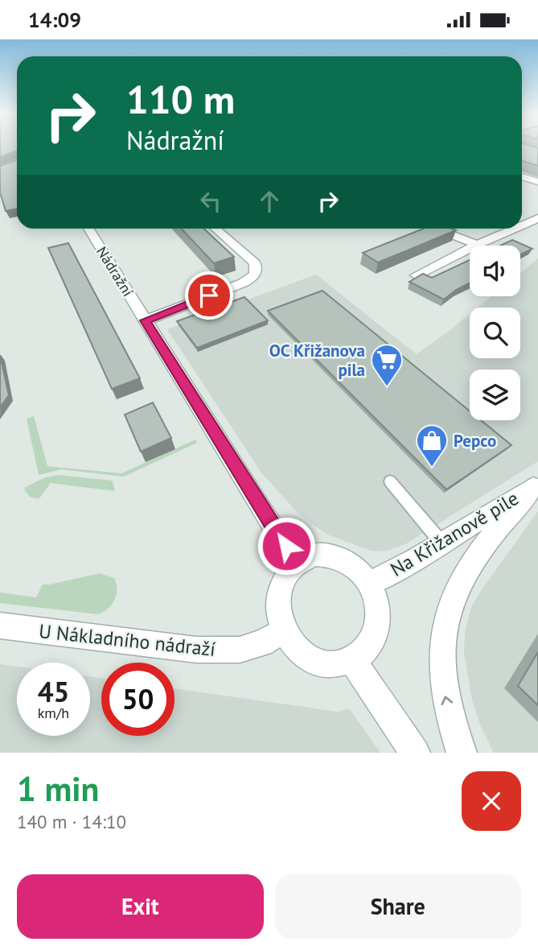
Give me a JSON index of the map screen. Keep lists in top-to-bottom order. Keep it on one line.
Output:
{"streets":{"street":["Nádražní","Na Křižanově pile","U Nákladního nádraží"]},"crossings":[["Nádražní","Na Křižanově pile"],["Nádražní","U Nákladního nádraží"],["Na Křižanově pile","U Nákladního nádraží"]],"places":{"supermarket":["OC Křižanova pila"],"shop":["Pepco"]},"page":{"status":"14:09","turn":["110 m","Nádražní"],"speed":"45 km/h","limit":"50","heading":["1 min","140 m · 14:10"],"buttons":["Exit","Share"]}}
